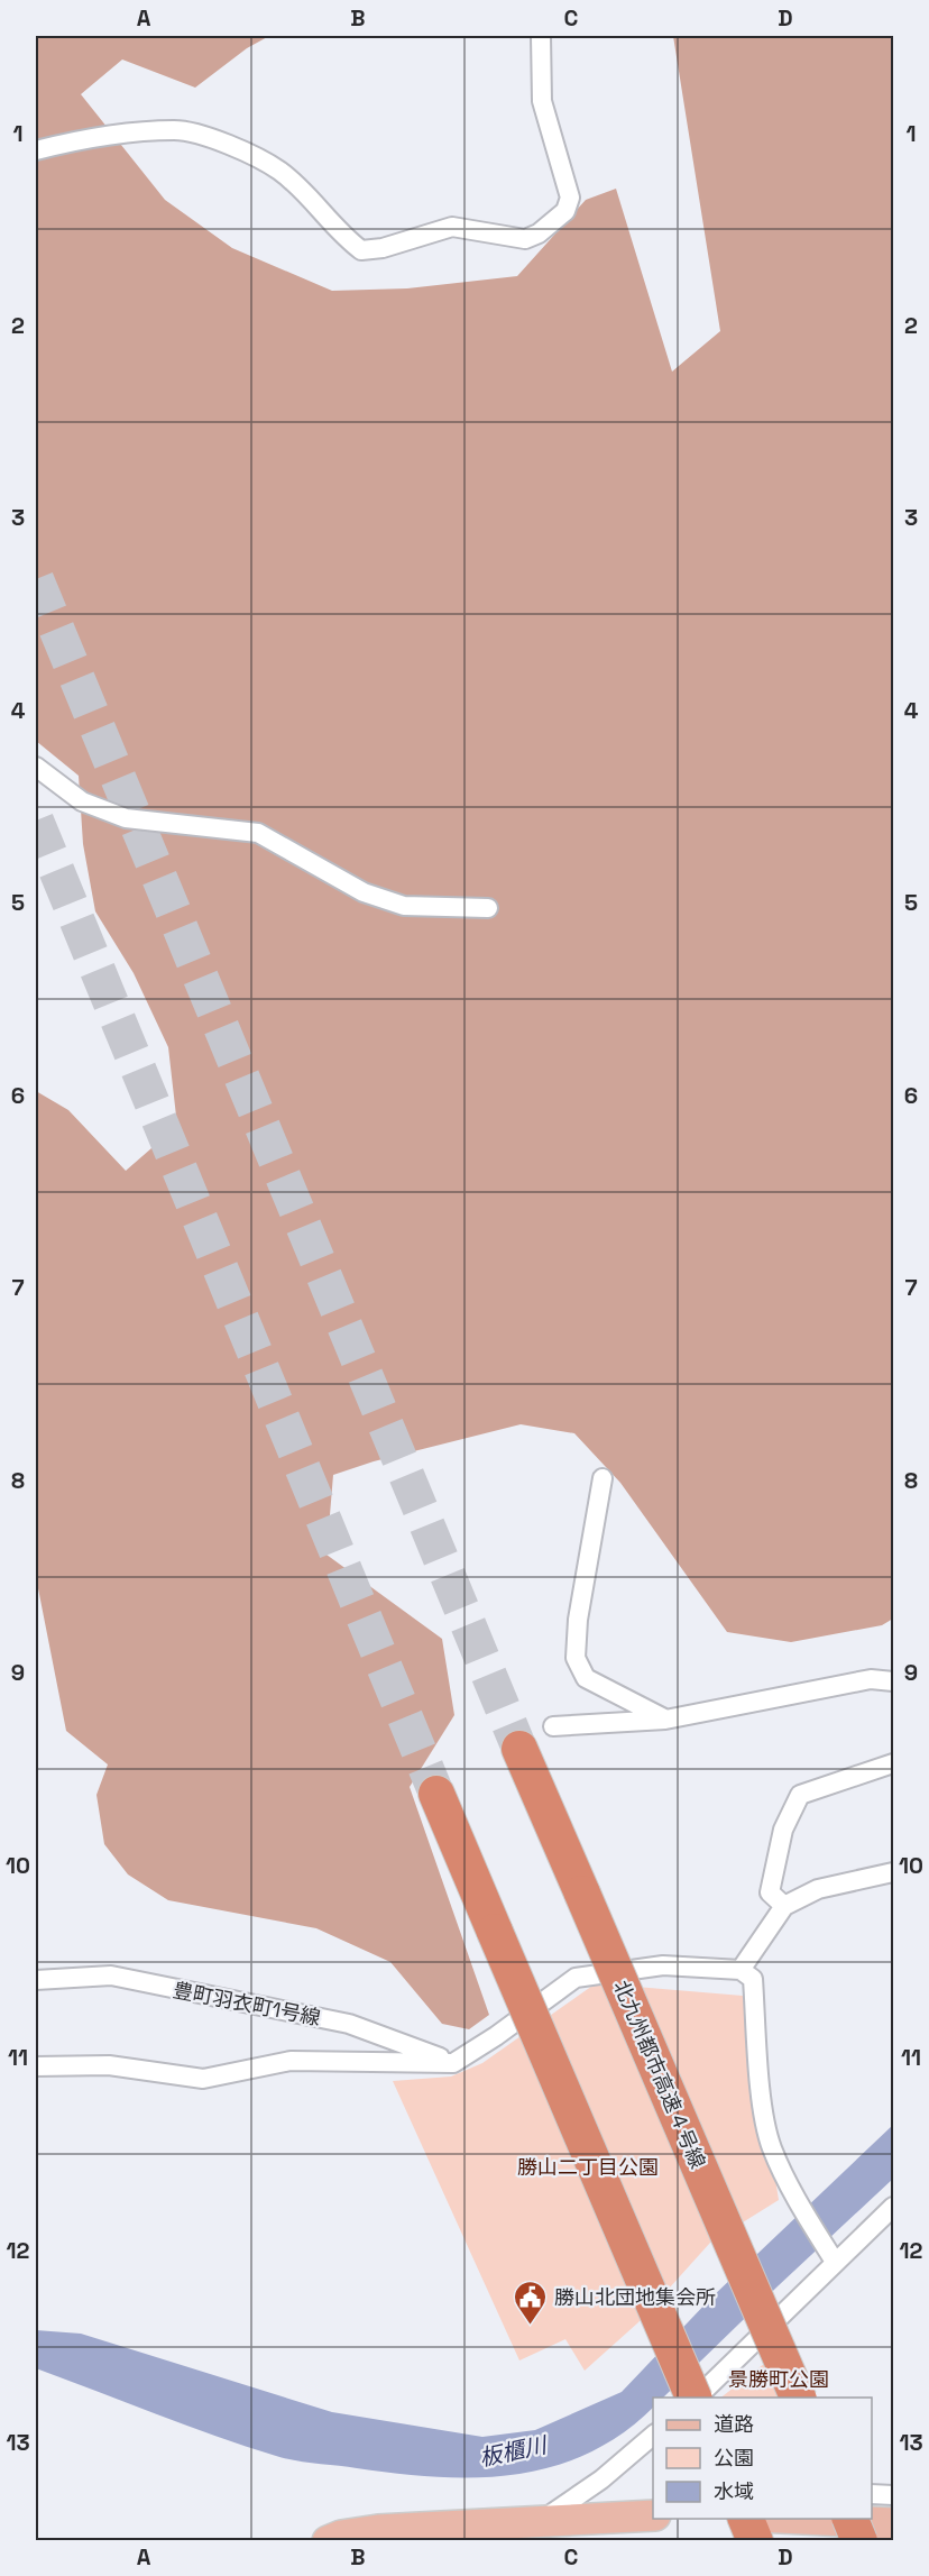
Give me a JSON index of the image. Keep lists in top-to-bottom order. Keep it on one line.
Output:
{"streets":{"highway":["北九州都市高速４号線"],"street":["豊町羽衣町1号線"]},"water":["板櫃川"],"parks":["勝山二丁目公園","景勝町公園"],"places":{"public building":["勝山北団地集会所"]},"legend":["道路","公園","水域"],"grid":{"columns":["A","B","C","D"],"rows":["1","2","3","4","5","6","7","8","9","10","11","12","13"]}}
